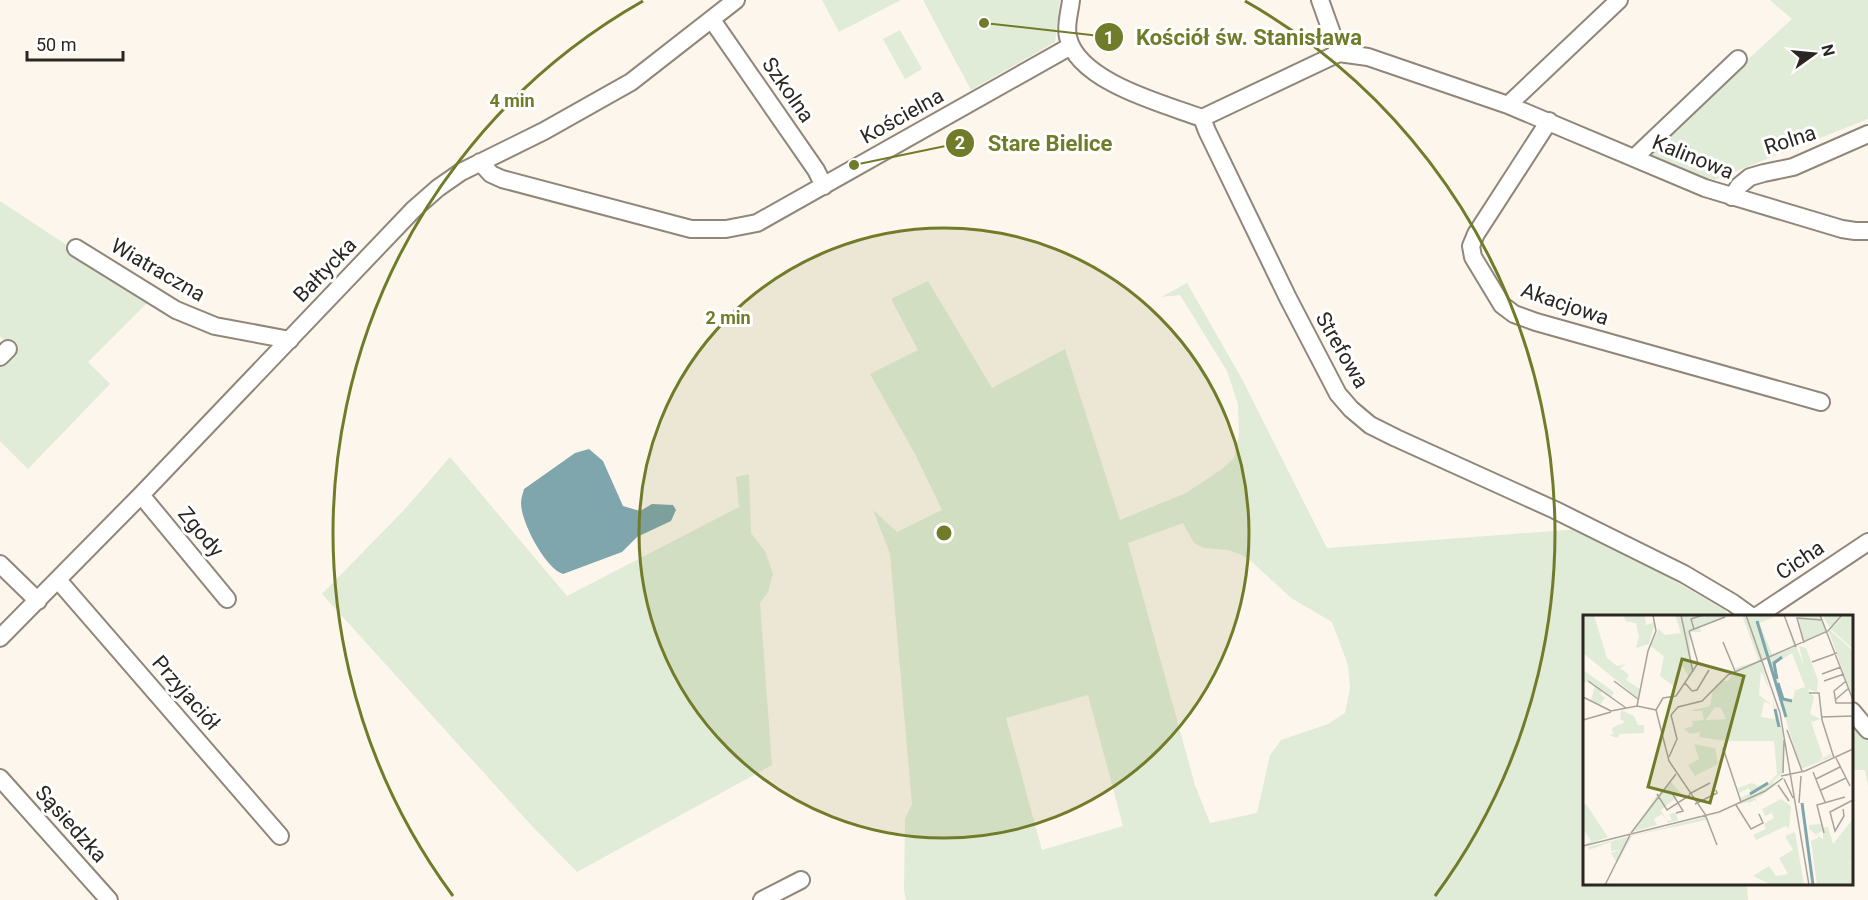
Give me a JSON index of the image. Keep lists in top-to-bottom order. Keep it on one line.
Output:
{"streets":{"street":["Szkolna","Kościelna","Rolna","Kalinowa","Wiatraczna","Bałtycka","Akacjowa","Strefowa","Zgody","Cicha","Przyjaciół","Sąsiedzka"]},"crossings":[["Szkolna","Kościelna"],["Szkolna","Bałtycka"],["Kościelna","Bałtycka"],["Rolna","Kalinowa"],["Kalinowa","Akacjowa"],["Wiatraczna","Bałtycka"],["Bałtycka","Zgody"],["Bałtycka","Przyjaciół"]],"places":["Kościół św. Stanisława","Stare Bielice"],"scale_bar":"50 m","north":"right","rings":["4 min","2 min"]}
